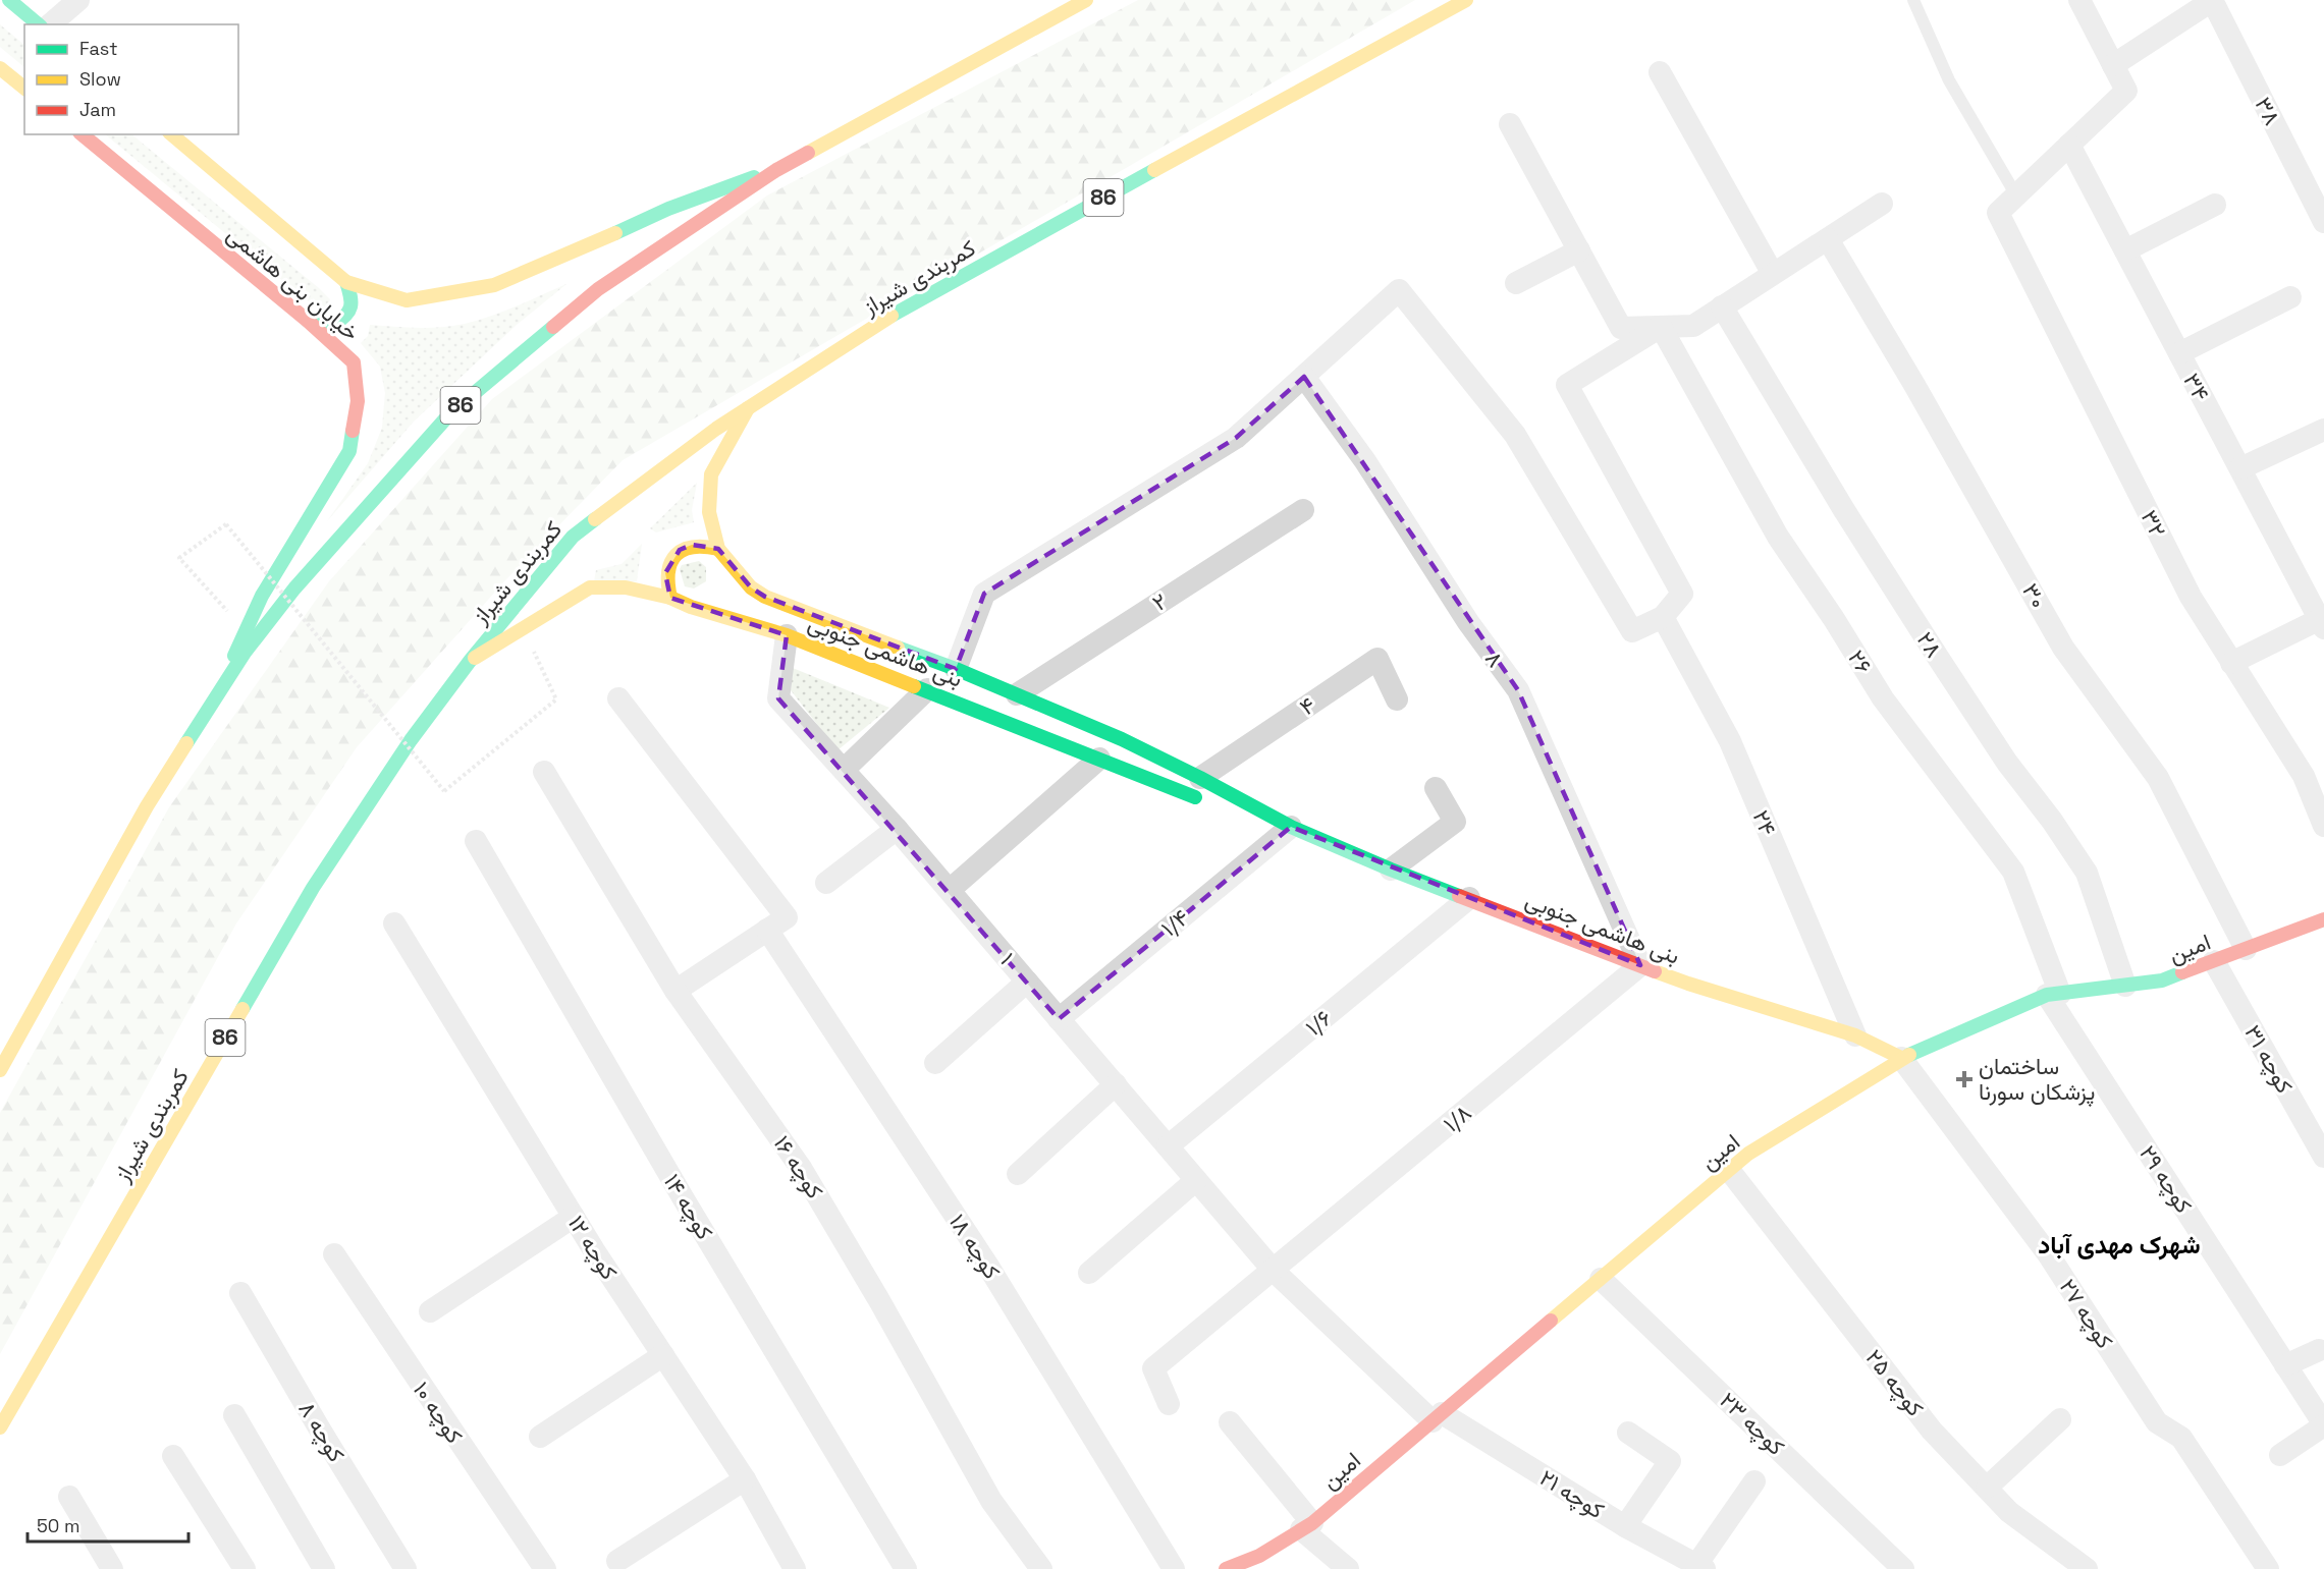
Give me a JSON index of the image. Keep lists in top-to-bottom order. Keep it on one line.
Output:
{"streets":{"main road":["86","کمربندی شیراز","خیابان بنی هاشمی","بنی هاشمی جنوبی","امین"],"street":["۳۸","۳۴","۳۲","۳۰","۲","۲۸","۸","۲۶","۴","۲۴","۱/۴","۱","۱/۶","کوچه ۳۱","۱/۸","کوچه ۱۶","کوچه ۲۹","کوچه ۱۴","کوچه ۱۸","کوچه ۱۲","کوچه ۲۷","کوچه ۲۵","کوچه ۱۰","کوچه ۲۳","کوچه ۸","کوچه ۲۱"]},"crossings":[["86","خیابان بنی هاشمی"],["کمربندی شیراز","بنی هاشمی جنوبی"],["۳۰","امین"],["۲","بنی هاشمی جنوبی"],["۲۸","امین"],["بنی هاشمی جنوبی","۸"],["بنی هاشمی جنوبی","۴"],["بنی هاشمی جنوبی","۲۴"],["بنی هاشمی جنوبی","۱/۴"],["بنی هاشمی جنوبی","امین"],["بنی هاشمی جنوبی","۱"],["بنی هاشمی جنوبی","۱/۶"],["بنی هاشمی جنوبی","۱/۸"],["بنی هاشمی جنوبی","کوچه ۲۷"],["۸","۱/۸"],["۲۶","امین"],["۲۶","کوچه ۲۹"],["۱/۴","۱"],["امین","کوچه ۳۱"],["امین","کوچه ۲۹"],["امین","کوچه ۲۷"],["امین","کوچه ۲۵"],["امین","کوچه ۲۳"],["امین","کوچه ۲۱"],["۱","۱/۶"],["۱","۱/۸"],["۱","کوچه ۲۱"],["۱/۸","کوچه ۲۱"]],"districts":["شهرک مهدی آباد"],"places":{"health":["ساختمان پزشکان سورنا"]},"legend":["Fast","Slow","Jam"],"scale_bar":"50 m"}
